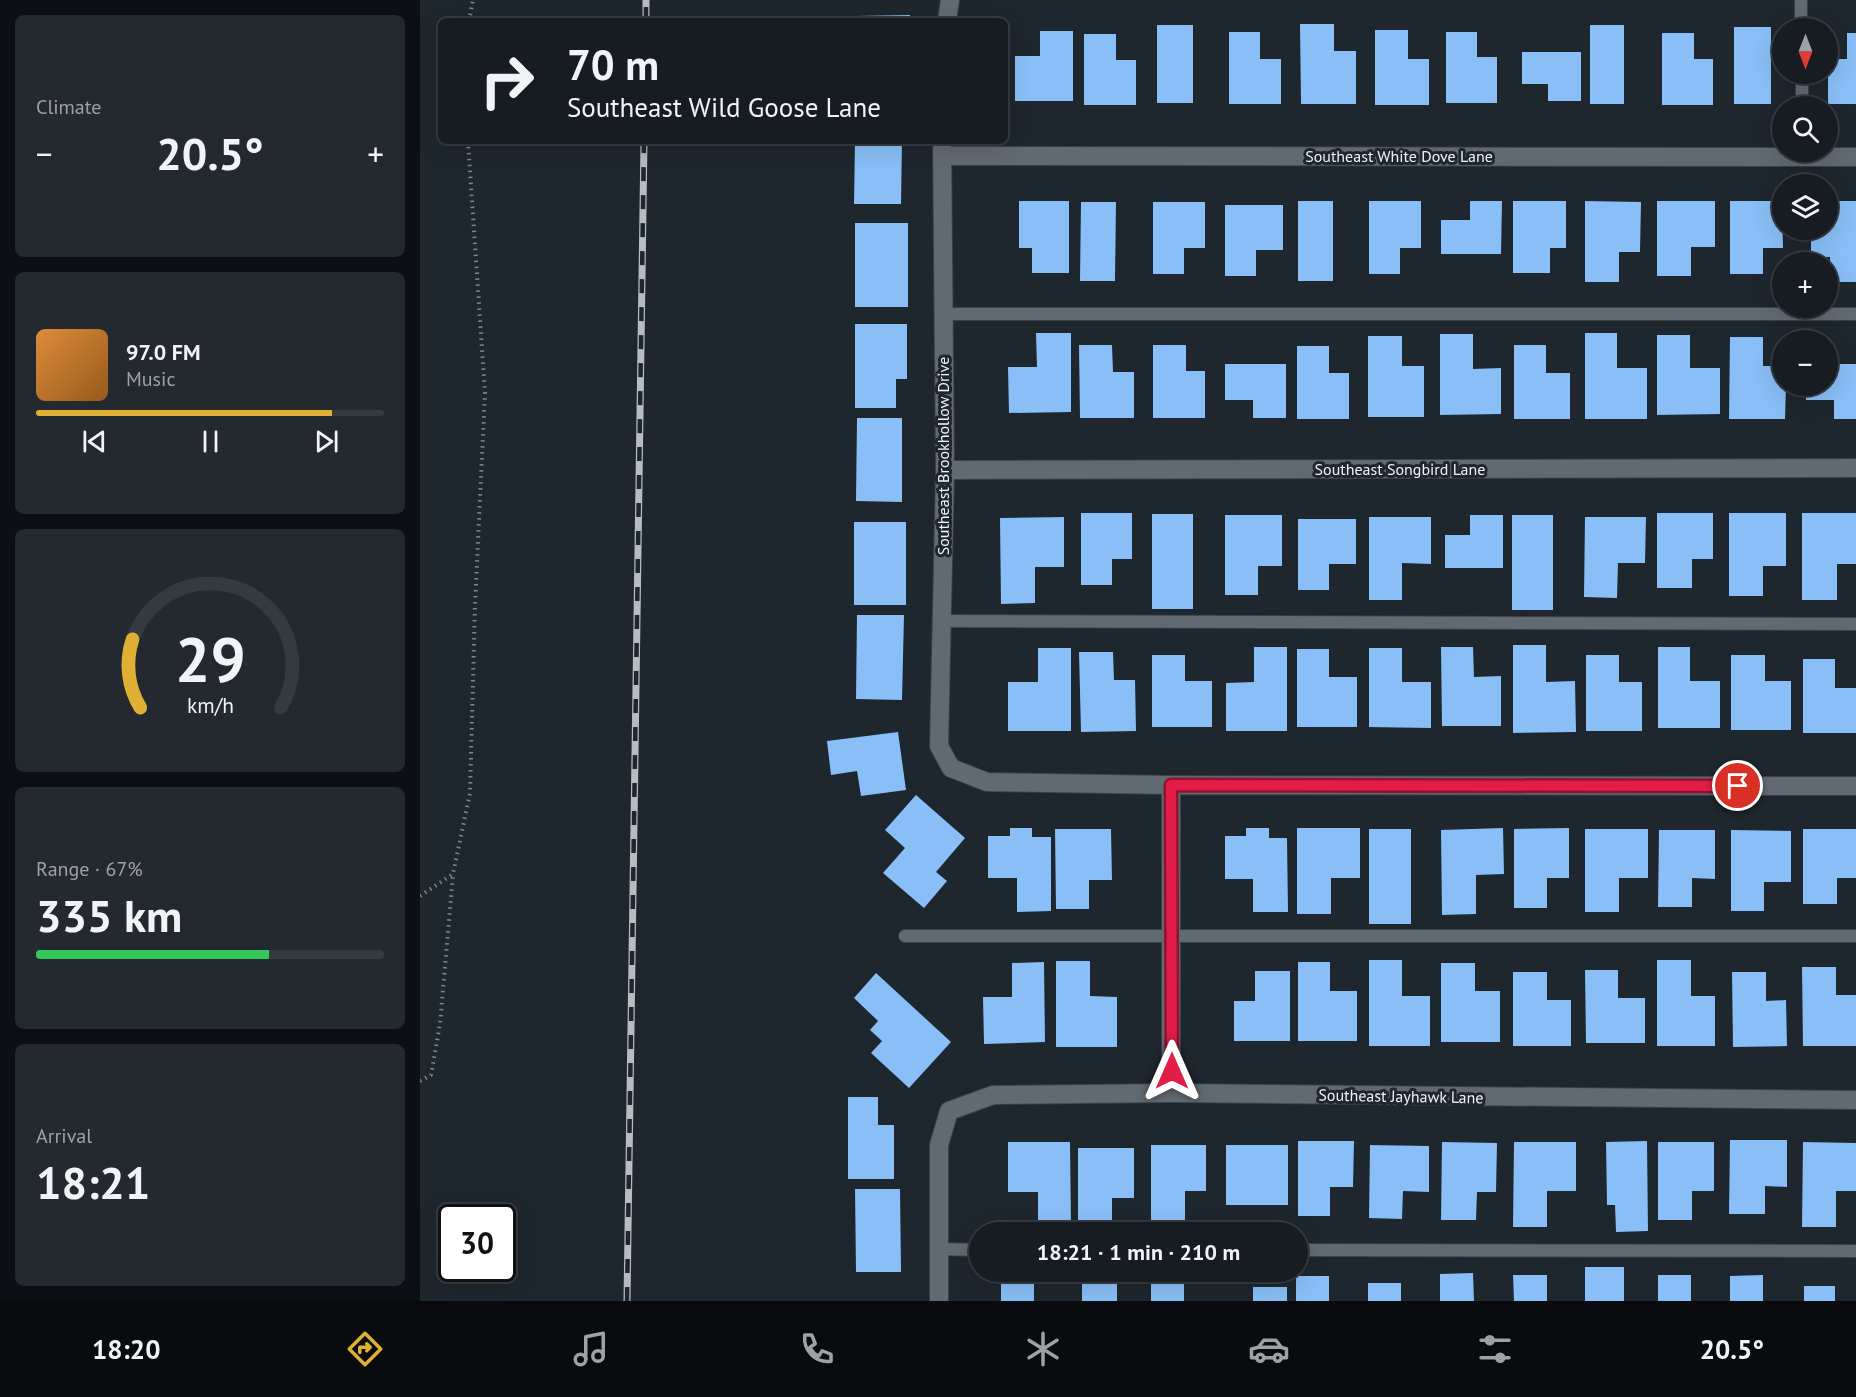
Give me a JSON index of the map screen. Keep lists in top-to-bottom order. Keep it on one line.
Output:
{"streets":{"street":["Southeast White Dove Lane","Southeast Brookhollow Drive","Southeast Songbird Lane","Southeast Jayhawk Lane"]},"crossings":[["Southeast White Dove Lane","Southeast Brookhollow Drive"],["Southeast Brookhollow Drive","Southeast Songbird Lane"]],"north":"bottom","page":{"tile":["Climate",["Range · 67%","335 km"],["Arrival","18:21"]],"map_buttons":["+","−"],"turn":["70 m","Southeast Wild Goose Lane"],"heat":["−","20.5°","+"],"song":["97.0 FM","Music"],"limit":"30","trip":"18:21 · 1 min · 210 m","tabs":["18:20","20.5°"],"gauge":["29","km/h"]}}
